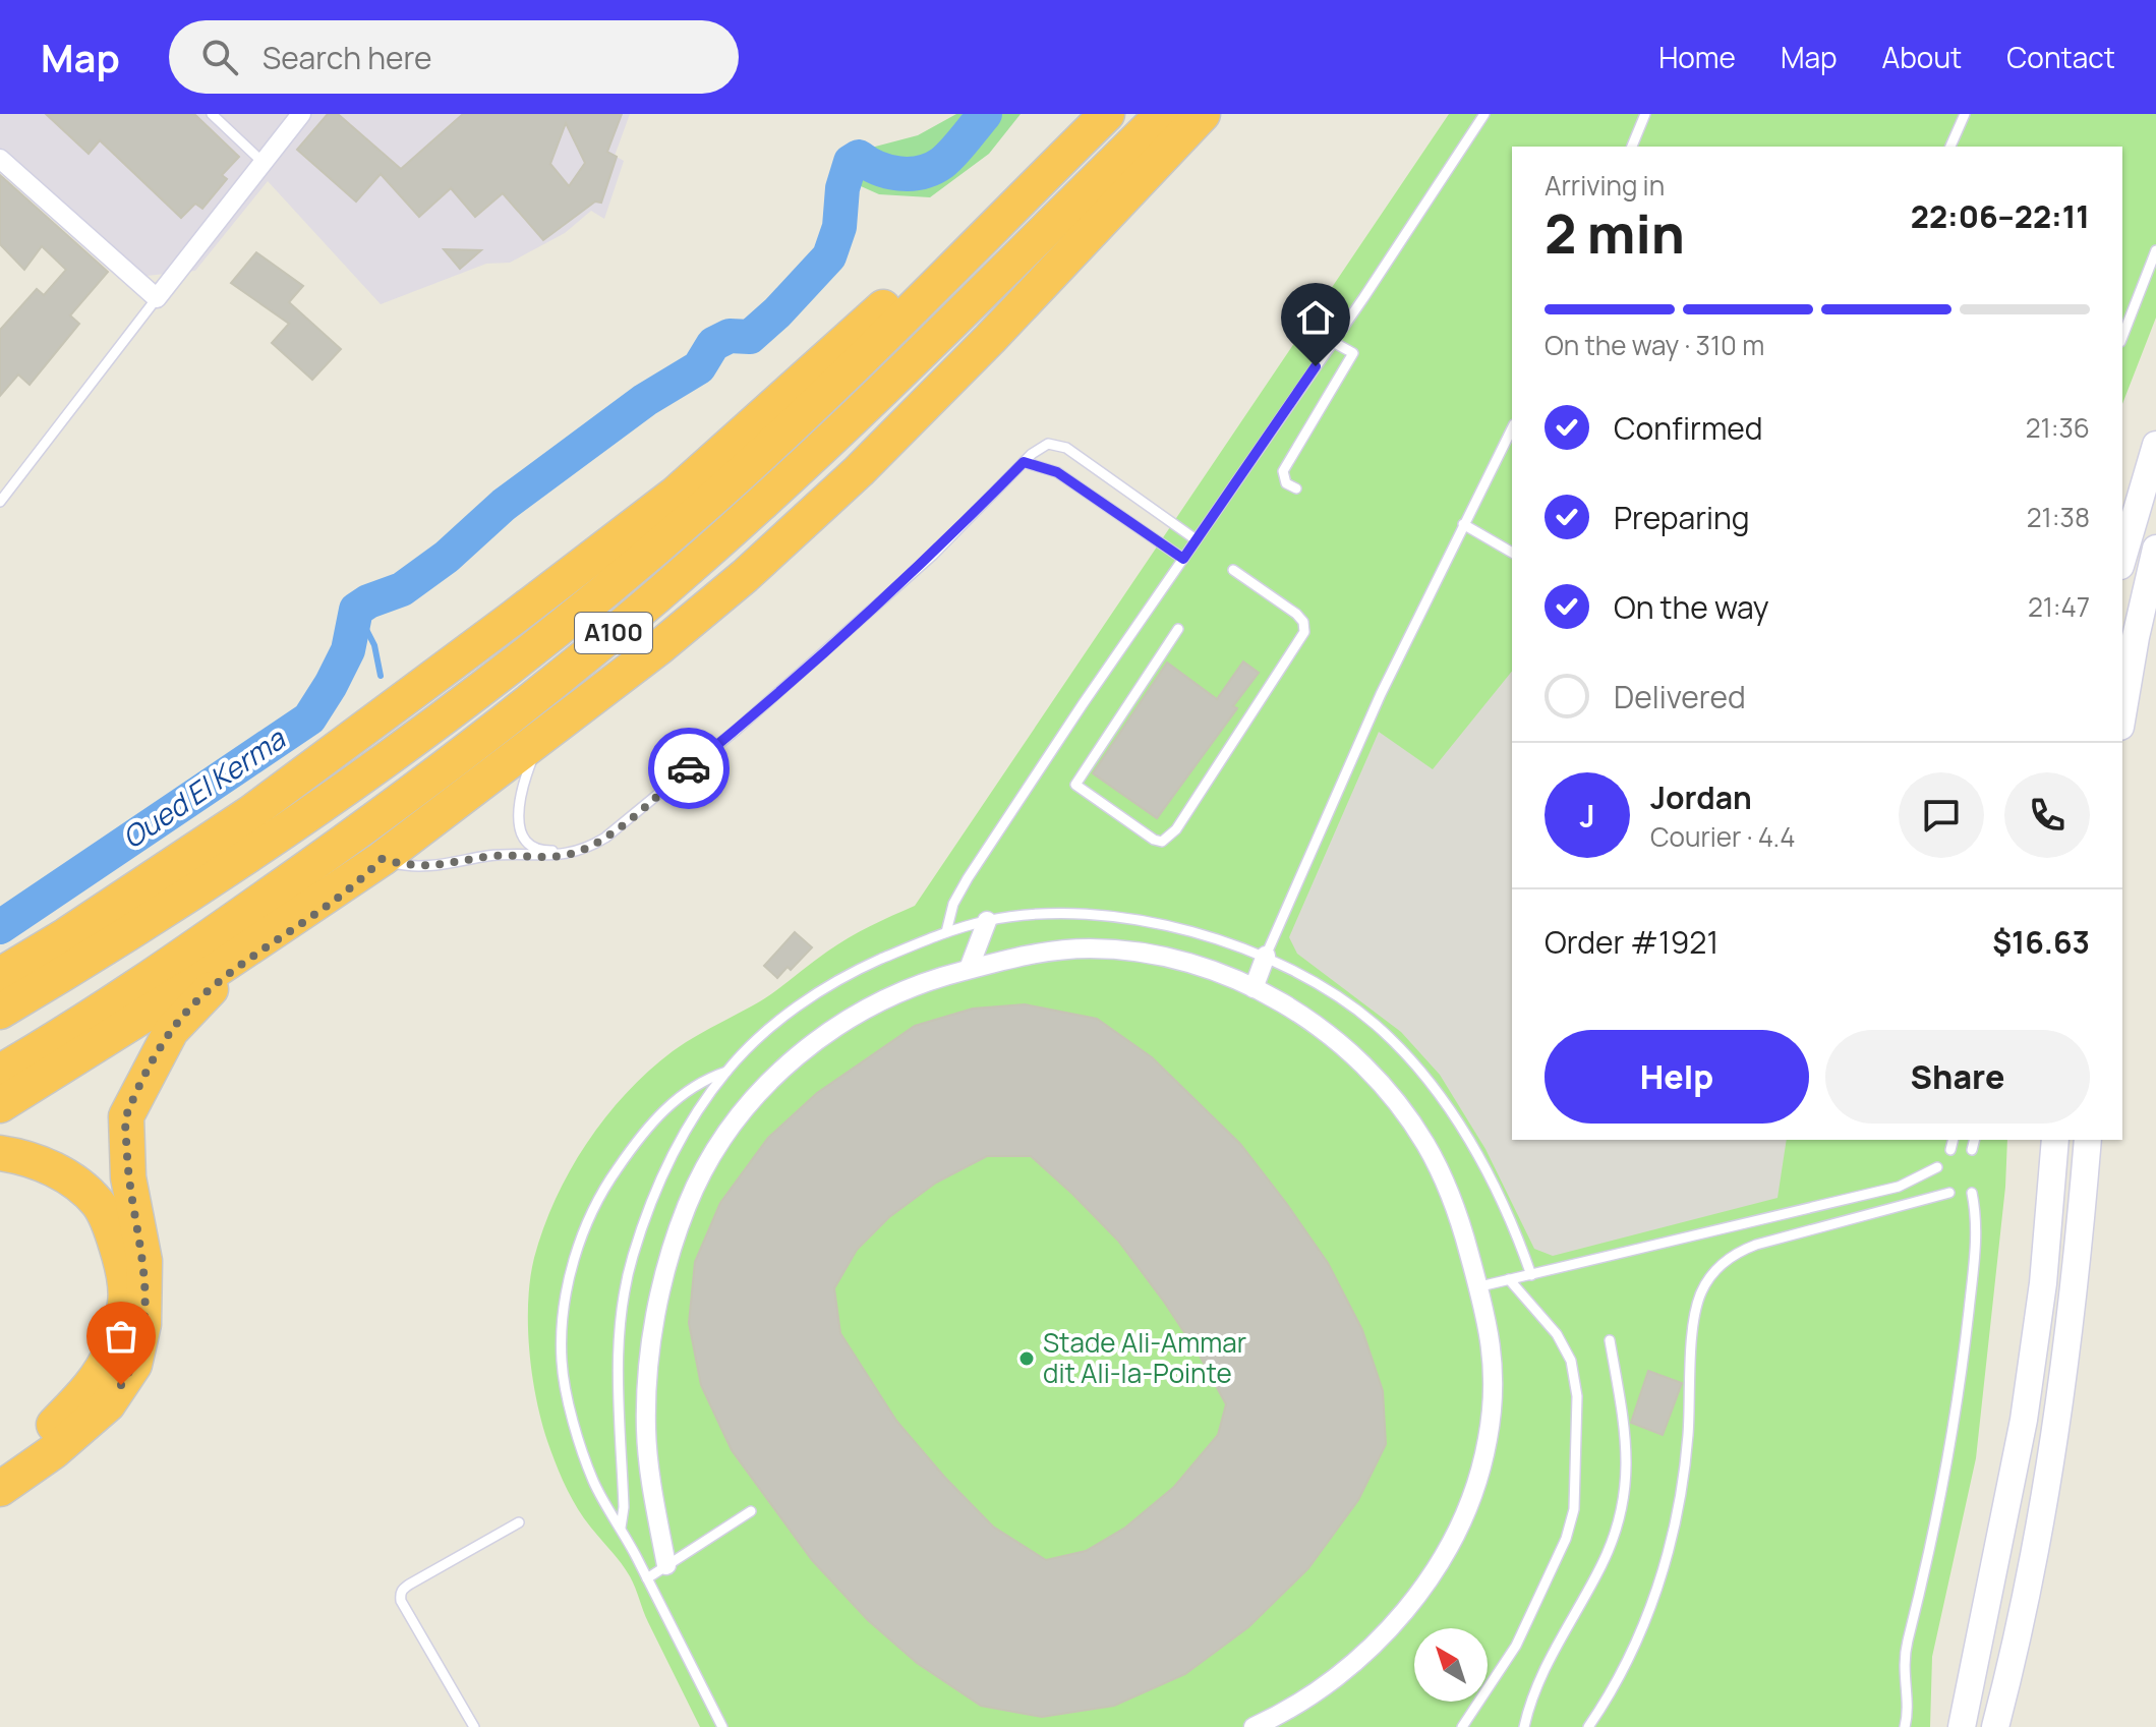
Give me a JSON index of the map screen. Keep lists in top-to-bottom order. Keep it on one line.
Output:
{"streets":{"highway":["A100"]},"water":["Oued El Kerma"],"places":["Stade Ali-Ammar dit Ali-la-Pointe"],"north":"top left","page":{"header":"Map","search":"Search here","nav":["Home","Map","About","Contact"],"heading":["2 min","Arriving in","22:06–22:11"],"panel":["Jordan","Courier · 4.4","Order #1921","$16.63"],"bar":"On the way · 310 m","list":[["Confirmed","21:36"],["Preparing","21:38"],["On the way","21:47"],"Delivered"],"round":"J","buttons":["Help","Share"]}}
